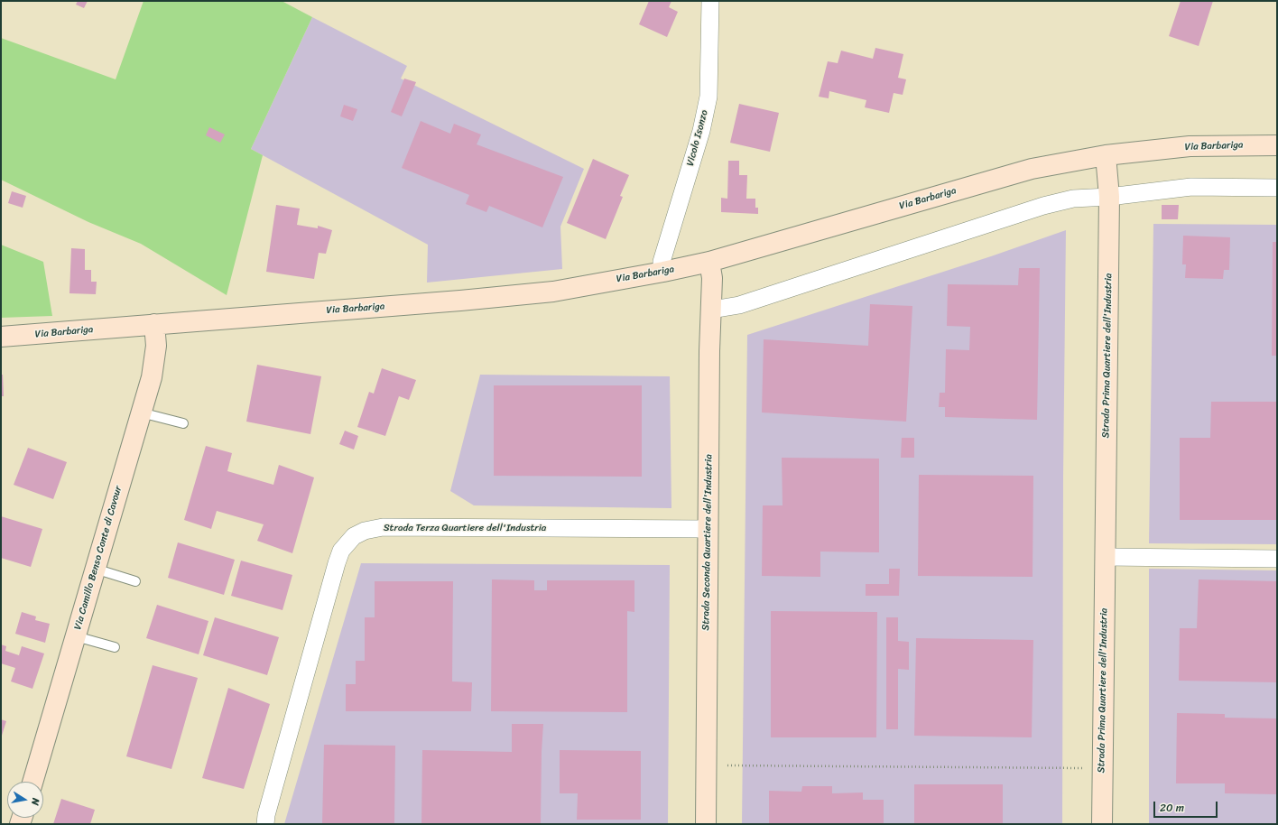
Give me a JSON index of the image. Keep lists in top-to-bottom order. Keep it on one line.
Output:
{"streets":{"street":["Vicolo Isonzo","Via Barbariga","Strada Prima Quartiere dell'Industria","Strada Terza Quartiere dell'Industria","Strada Seconda Quartiere dell'Industria","Via Camillo Benso Conte di Cavour"]},"crossings":[["Vicolo Isonzo","Via Barbariga"],["Via Barbariga","Strada Prima Quartiere dell'Industria"],["Via Barbariga","Strada Seconda Quartiere dell'Industria"],["Via Barbariga","Via Camillo Benso Conte di Cavour"],["Strada Terza Quartiere dell'Industria","Strada Seconda Quartiere dell'Industria"]],"scale_bar":"20 m","north":"right"}
